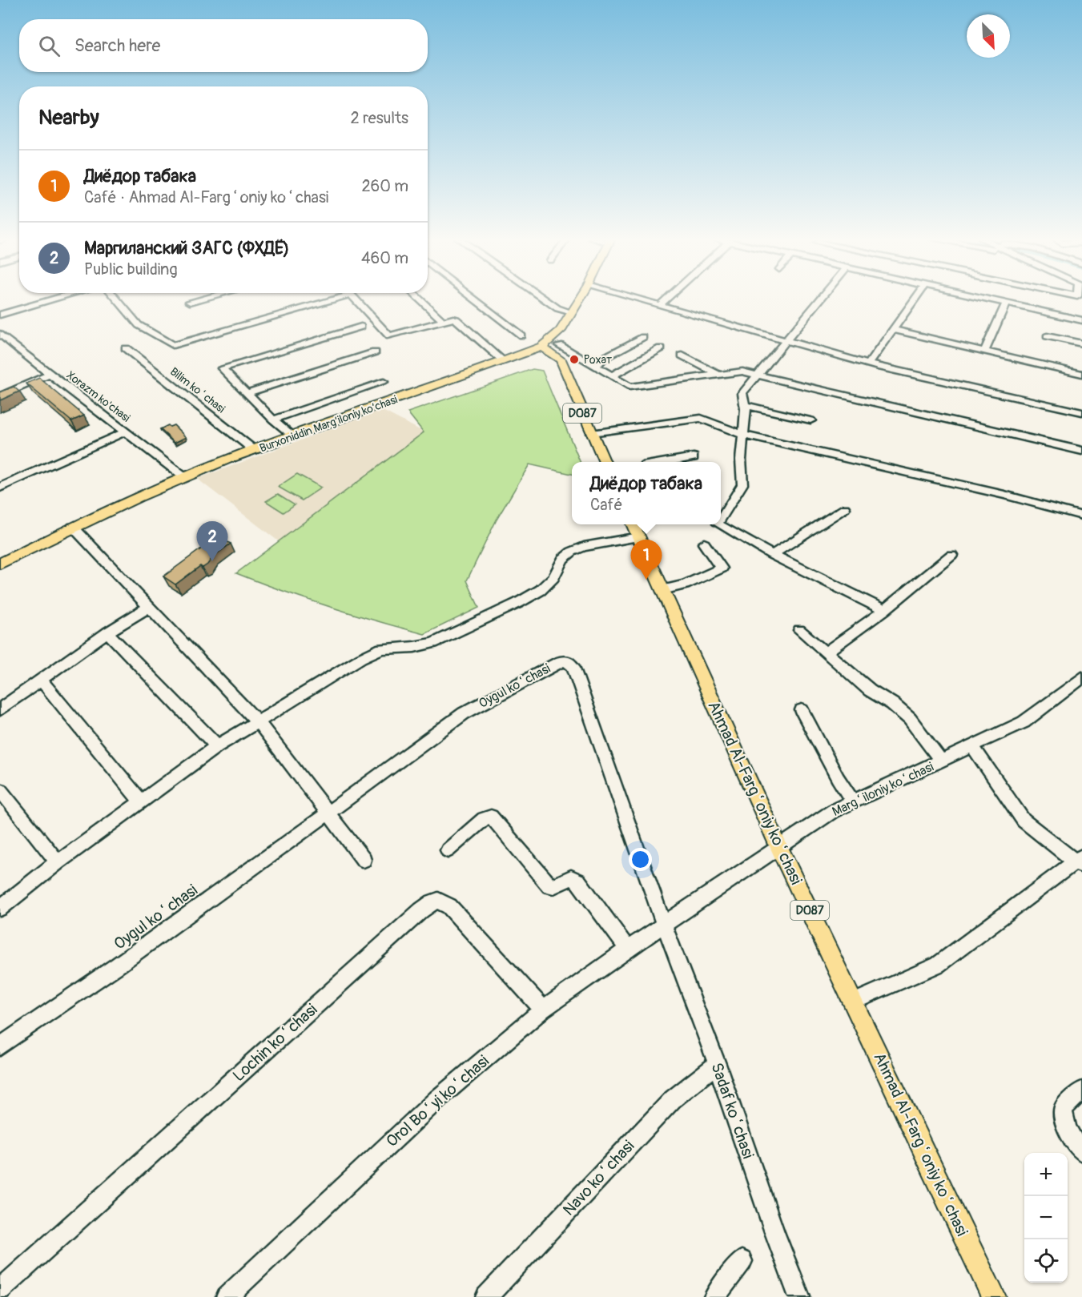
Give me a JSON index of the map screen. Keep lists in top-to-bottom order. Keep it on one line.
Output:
{"streets":{"main road":["D087","Burxoniddin Marg’iloniy ko’chasi","Ahmad Al-Fargʻoniy koʻchasi"],"street":["Bilim koʻchasi","Xorazm ko'chasi","Oygul koʻchasi","Margʻiloniy koʻchasi","Lochin koʻchasi","Orol Boʻyi koʻchasi","Sadaf koʻchasi","Navo koʻchasi"]},"crossings":[["Bilim koʻchasi","Burxoniddin Marg’iloniy ko’chasi"],["Xorazm ko'chasi","Burxoniddin Marg’iloniy ko’chasi"],["D087","Burxoniddin Marg’iloniy ko’chasi"],["Oygul koʻchasi","Margʻiloniy koʻchasi"],["Oygul koʻchasi","Orol Boʻyi koʻchasi"],["Oygul koʻchasi","Sadaf koʻchasi"],["Margʻiloniy koʻchasi","Ahmad Al-Fargʻoniy koʻchasi"],["Margʻiloniy koʻchasi","Orol Boʻyi koʻchasi"],["Margʻiloniy koʻchasi","Sadaf koʻchasi"],["Lochin koʻchasi","Orol Boʻyi koʻchasi"],["Orol Boʻyi koʻchasi","Sadaf koʻchasi"],["Sadaf koʻchasi","Navo koʻchasi"]],"places":["Рохат"],"north":"bottom right","page":{"search":"Search here","heading":["Nearby","2 results"],"list":[{"mark":"1","name":"Диёдор табака","note":"Café · Ahmad Al-Fargʻoniy koʻchasi","value":"260 m"},{"mark":"2","name":"Маргиланский ЗАГС (ФХДЁ)","note":"Public building","value":"460 m"}],"popup":["Диёдор табака","Café"],"pins":["2","1"],"map_buttons":["+","−"]}}
